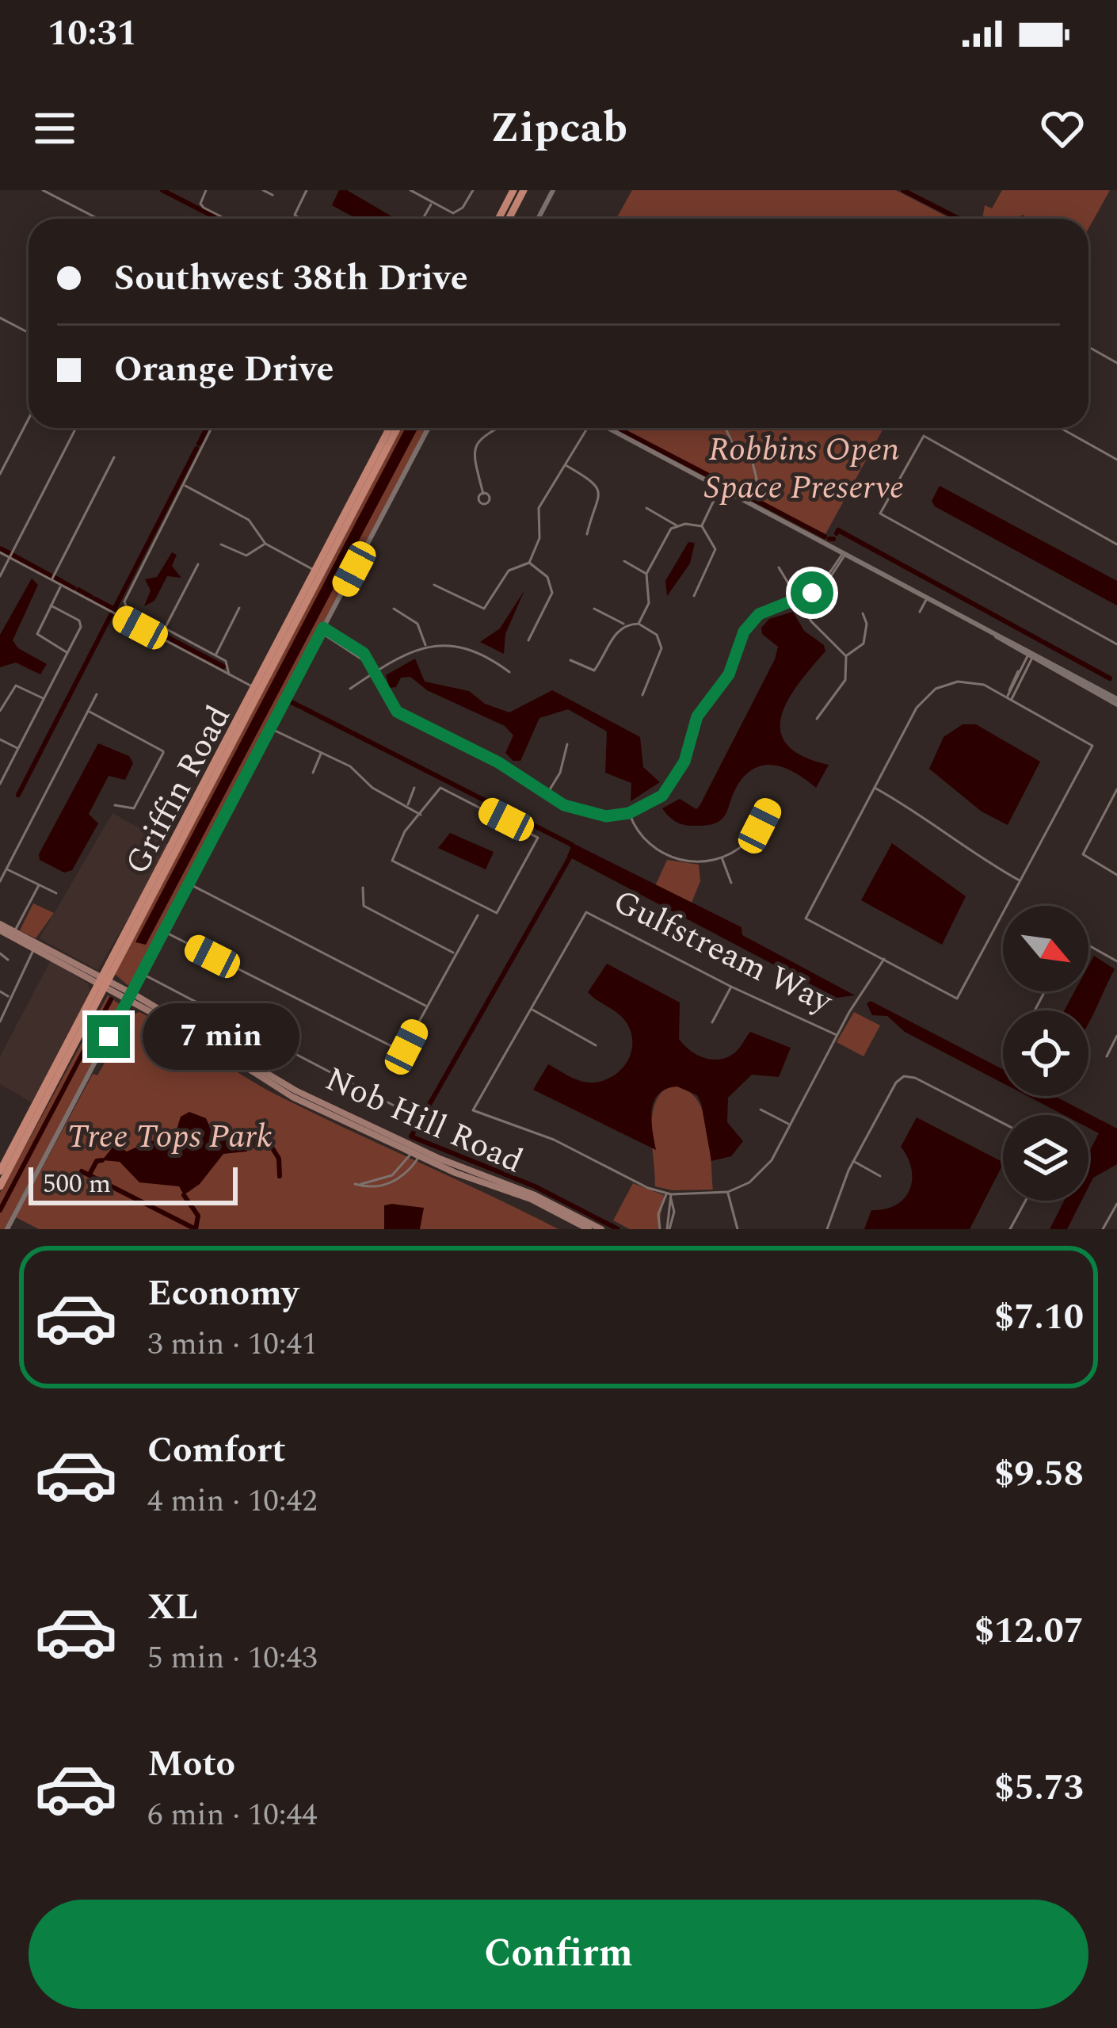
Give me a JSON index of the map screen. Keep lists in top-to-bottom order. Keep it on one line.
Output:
{"streets":{"main road":["Griffin Road","Nob Hill Road"],"street":["Gulfstream Way"]},"crossings":[["Griffin Road","Nob Hill Road"]],"parks":["Robbins Open Space Preserve","Tree Tops Park"],"scale_bar":"500 m","north":"bottom right","page":{"status":"10:31","header":"Zipcab","banner":["Southwest 38th Drive","Orange Drive"],"bubble":"7 min","scale":"500 m","list":[{"name":"Economy","note":"3 min · 10:41","value":"$7.10"},{"name":"Comfort","note":"4 min · 10:42","value":"$9.58"},{"name":"XL","note":"5 min · 10:43","value":"$12.07"},{"name":"Moto","note":"6 min · 10:44","value":"$5.73"}],"buttons":"Confirm"}}
